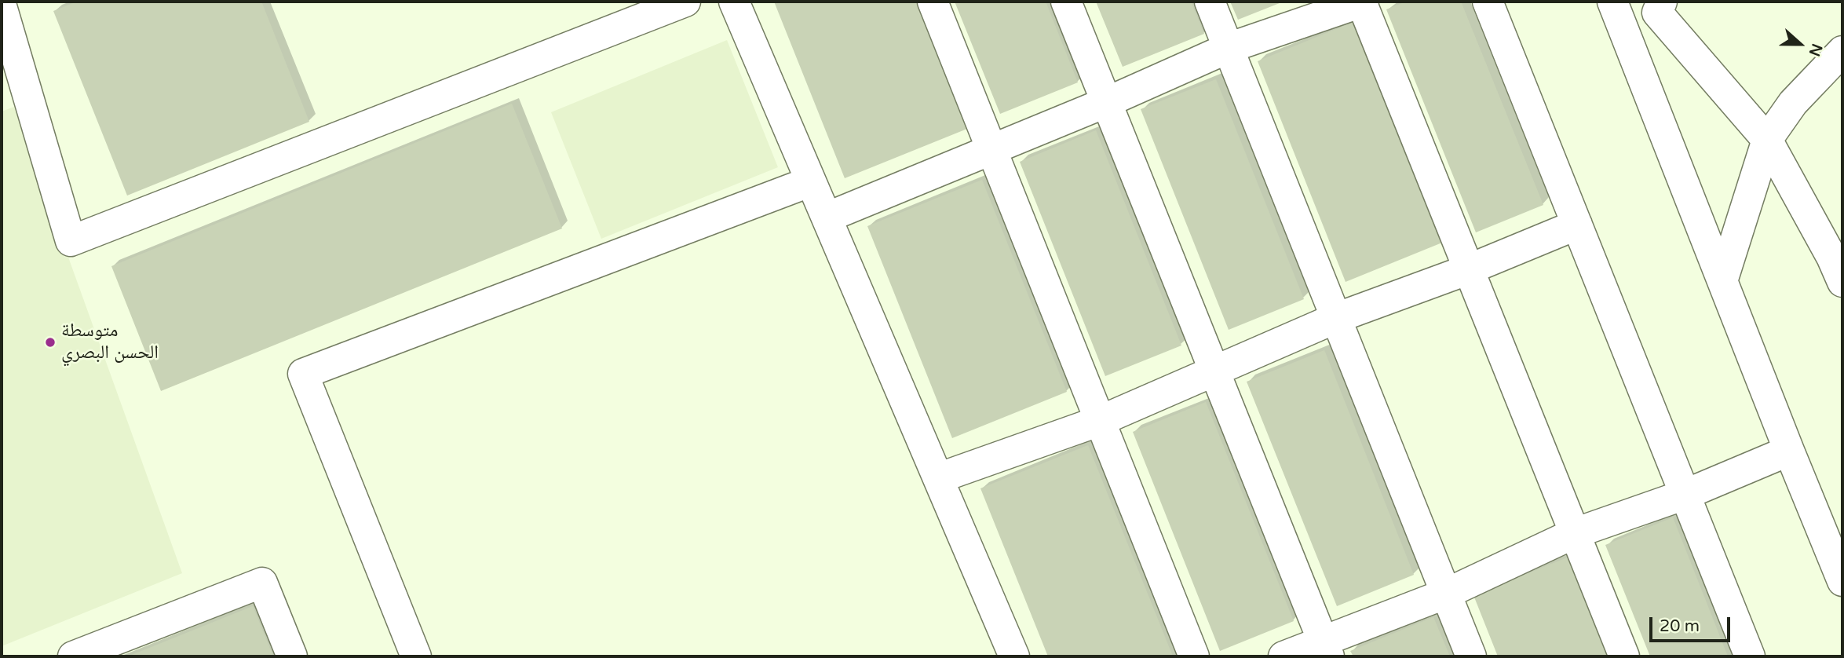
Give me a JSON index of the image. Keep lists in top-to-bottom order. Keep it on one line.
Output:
{"places":["متوسطة الحسن البصري"],"scale_bar":"20 m","north":"right"}
